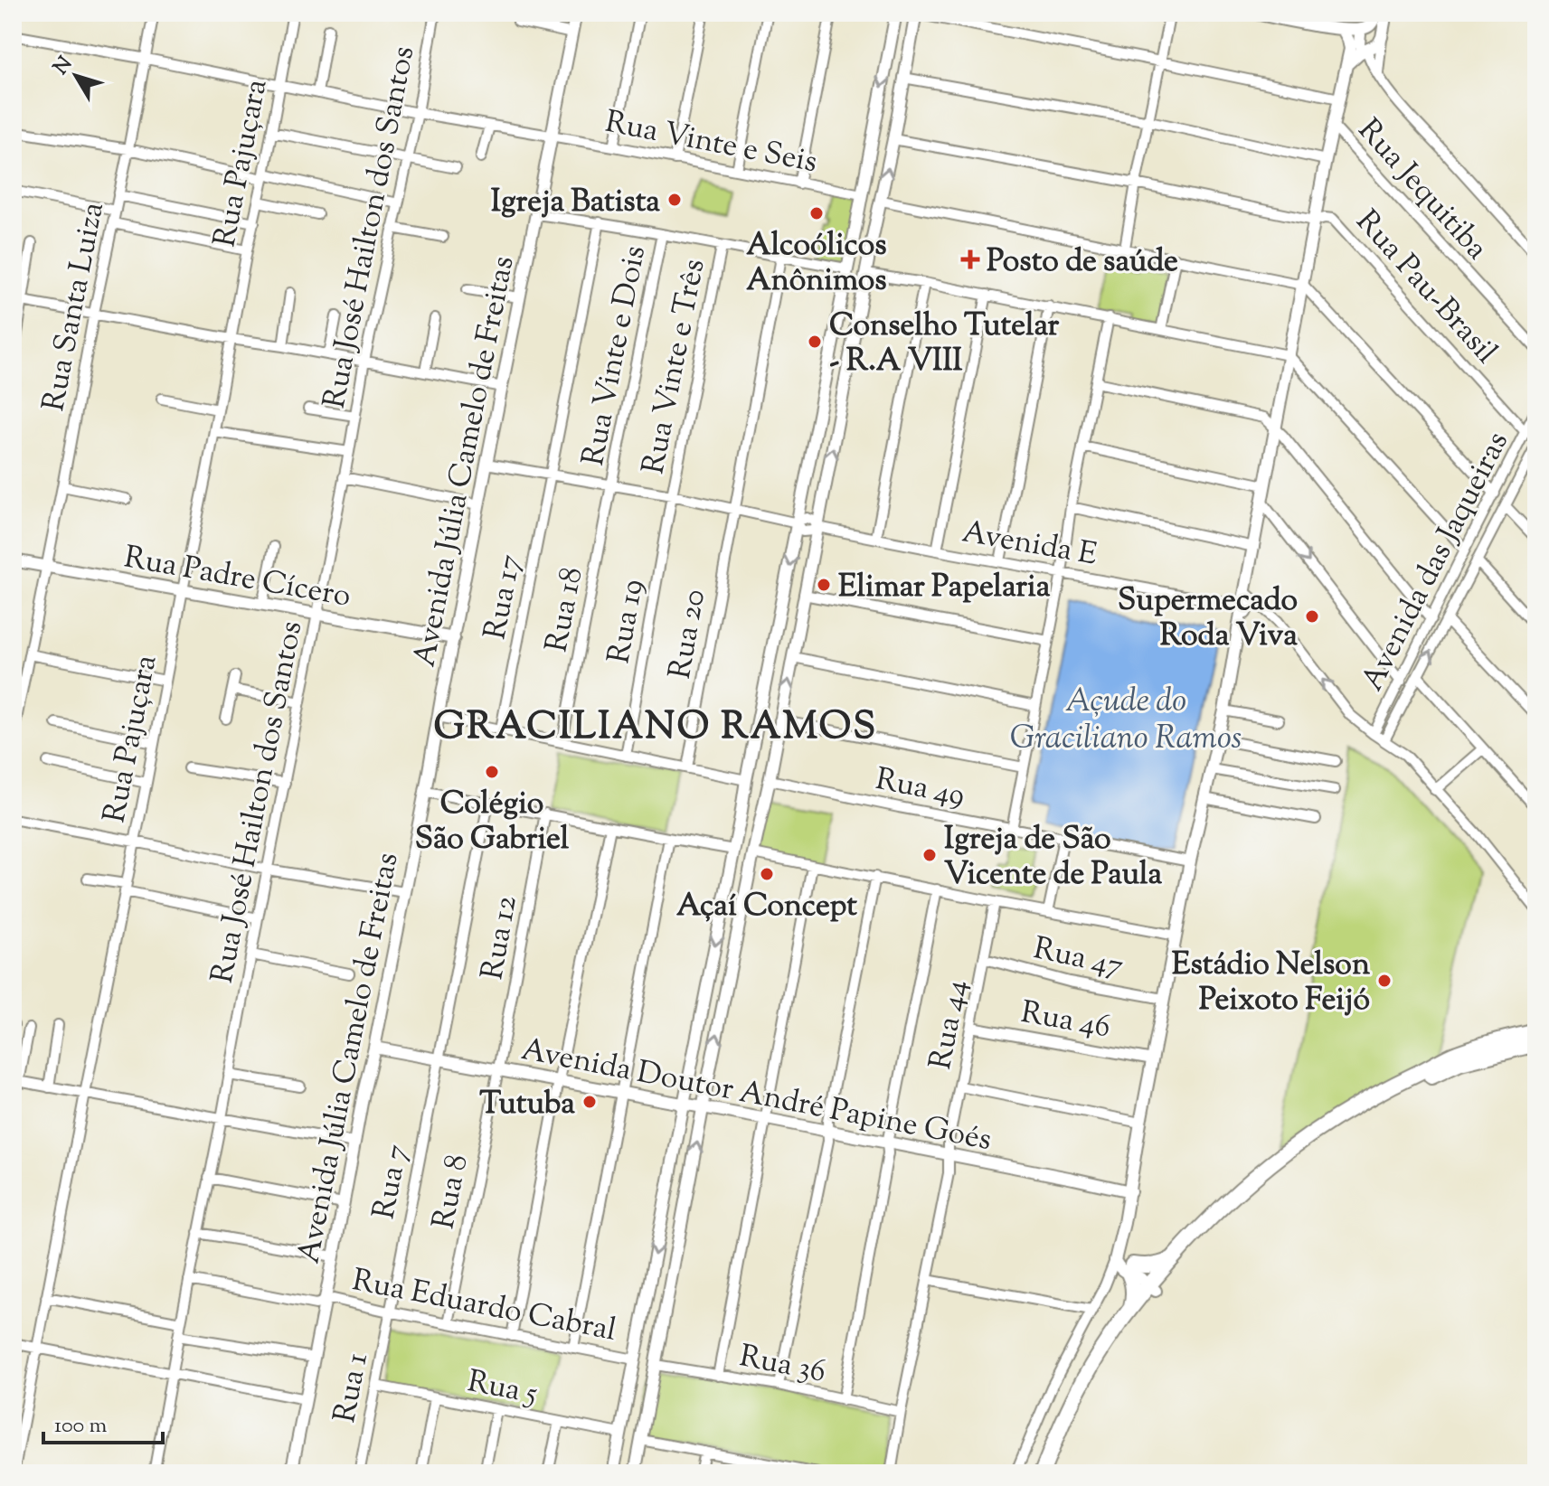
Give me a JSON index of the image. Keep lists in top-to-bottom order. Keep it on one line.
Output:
{"streets":{"street":["Rua Vinte e Seis","Rua Pajuçara","Rua Jequitiba","Rua José Hailton dos Santos","Rua Pau-Brasil","Rua Santa Luiza","Rua Vinte e Dois","Rua Vinte e Três","Avenida Júlia Camelo de Freitas","Avenida E","Avenida das Jaqueiras","Rua Padre Cícero","Rua 17","Rua 18","Rua 19","Rua 20","Rua 49","Rua 12","Rua 47","Rua 46","Rua 44","Avenida Doutor André Papine Goés","Rua 7","Rua 8","Rua Eduardo Cabral","Rua 36","Rua 5","Rua 1"]},"crossings":[["Rua Vinte e Seis","Rua Pajuçara"],["Rua Vinte e Seis","Rua José Hailton dos Santos"],["Rua Vinte e Seis","Rua Santa Luiza"],["Rua Vinte e Seis","Avenida Júlia Camelo de Freitas"],["Rua Pajuçara","Rua Padre Cícero"],["Rua José Hailton dos Santos","Rua Padre Cícero"],["Rua José Hailton dos Santos","Rua Eduardo Cabral"],["Rua Pau-Brasil","Avenida das Jaqueiras"],["Rua Santa Luiza","Rua Padre Cícero"],["Rua Vinte e Dois","Avenida E"],["Rua Vinte e Dois","Rua 18"],["Rua Vinte e Três","Avenida E"],["Rua Vinte e Três","Rua 19"],["Avenida Júlia Camelo de Freitas","Avenida E"],["Avenida Júlia Camelo de Freitas","Rua Padre Cícero"],["Avenida Júlia Camelo de Freitas","Avenida Doutor André Papine Goés"],["Avenida Júlia Camelo de Freitas","Rua Eduardo Cabral"],["Avenida E","Rua 17"],["Avenida E","Rua 18"],["Avenida E","Rua 19"],["Avenida E","Rua 20"],["Rua 12","Avenida Doutor André Papine Goés"],["Rua 12","Rua 8"],["Rua 47","Rua 44"],["Rua 46","Rua 44"],["Rua 44","Avenida Doutor André Papine Goés"],["Rua 44","Rua 36"],["Avenida Doutor André Papine Goés","Rua 7"],["Avenida Doutor André Papine Goés","Rua 8"],["Rua 7","Rua Eduardo Cabral"],["Rua 7","Rua 1"],["Rua 8","Rua Eduardo Cabral"],["Rua Eduardo Cabral","Rua 1"],["Rua 5","Rua 1"]],"districts":["GRACILIANO RAMOS"],"water":["Açude do Graciliano Ramos"],"places":{"other":["Igreja Batista","Alcoólicos Anônimos","Conselho Tutelar - R.A VIII","Elimar Papelaria","Supermecado Roda Viva","Colégio São Gabriel","Igreja de São Vicente de Paula","Açaí Concept","Estádio Nelson Peixoto Feijó","Tutuba"],"health":["Posto de saúde"]},"scale_bar":"100 m","north":"top left"}
